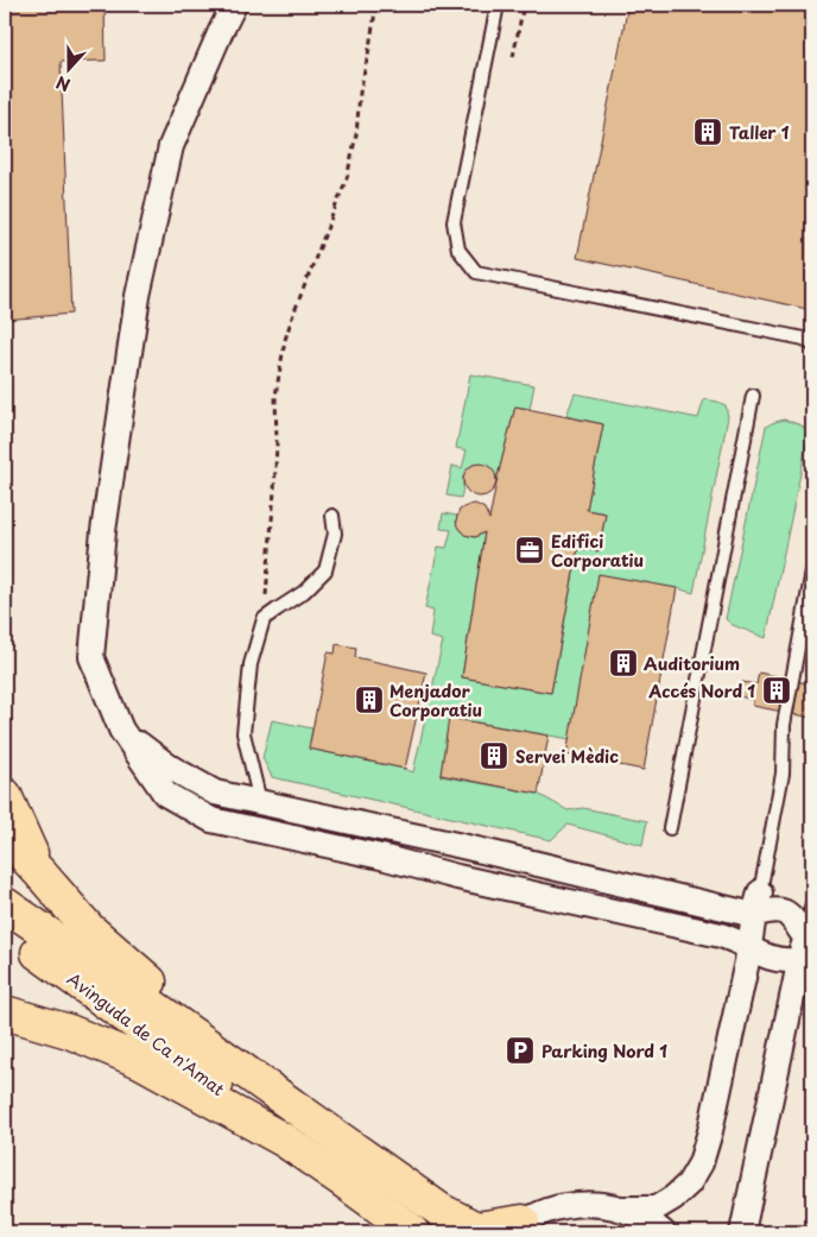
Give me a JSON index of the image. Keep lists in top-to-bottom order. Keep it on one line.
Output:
{"streets":{"highway":["Avinguda de Ca n'Amat"]},"places":{"building":["Taller 1","Auditorium","Accés Nord 1","Menjador Corporatiu","Servei Mèdic"],"office":["Edifici Corporatiu"],"parking":["Parking Nord 1"]},"north":"bottom"}
